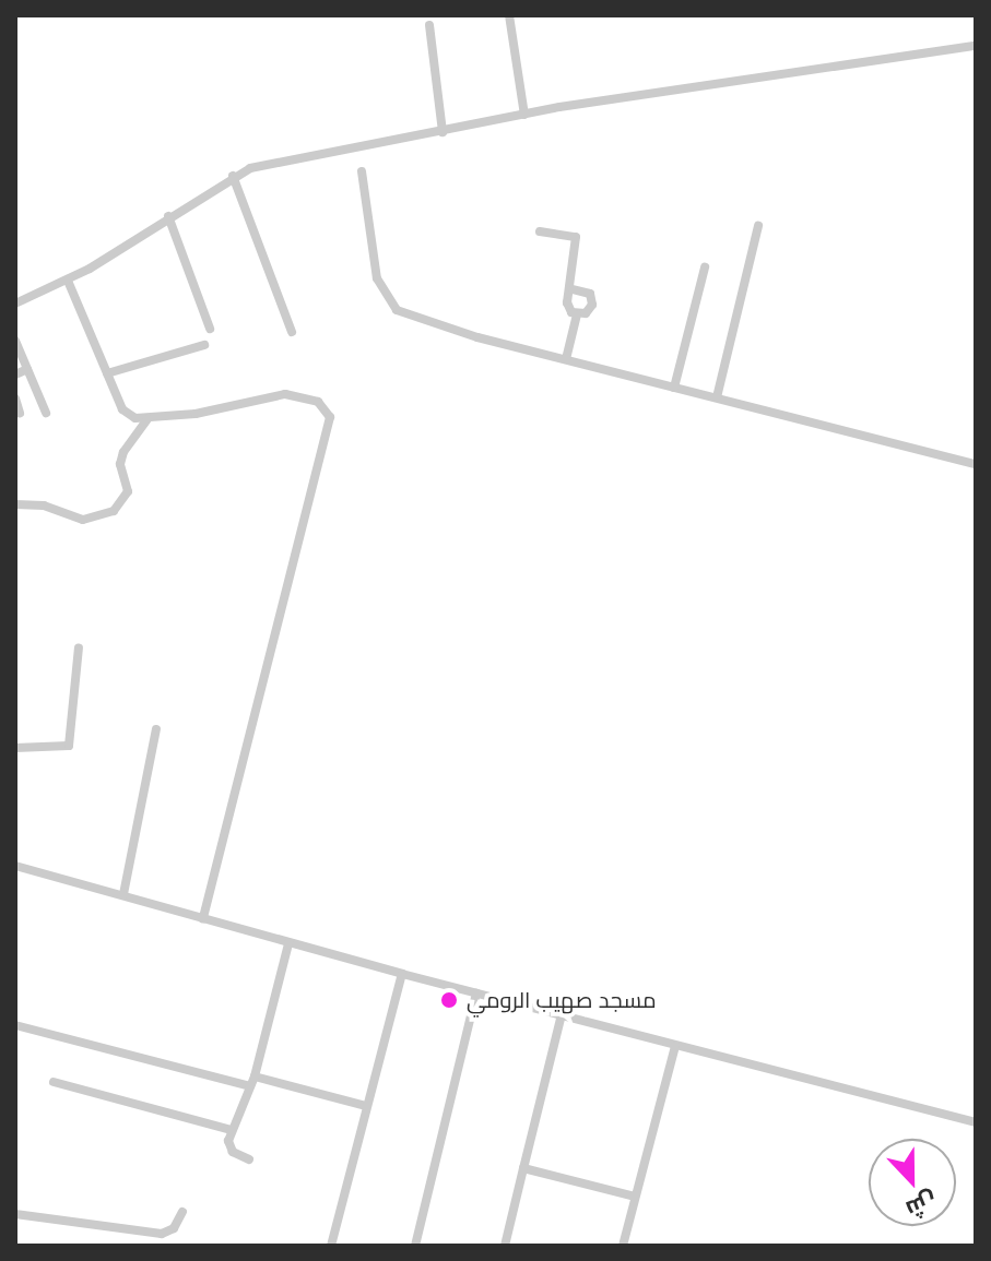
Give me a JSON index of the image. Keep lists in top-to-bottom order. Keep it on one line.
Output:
{"places":["مسجد صهيب الرومي"],"north":"bottom"}
